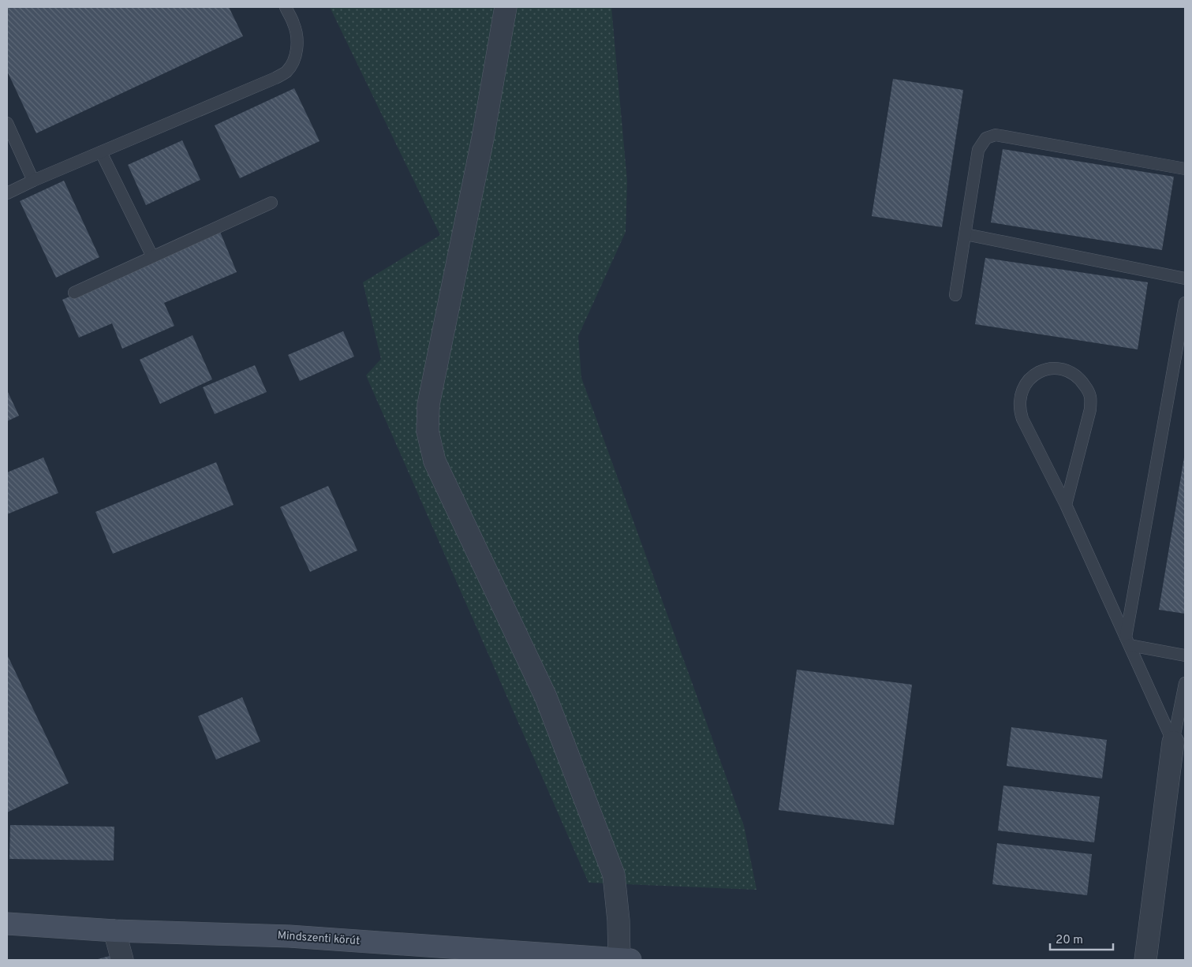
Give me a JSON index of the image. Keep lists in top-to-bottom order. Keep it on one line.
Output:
{"streets":{"street":["Mindszenti körút"]},"scale_bar":"20 m"}
